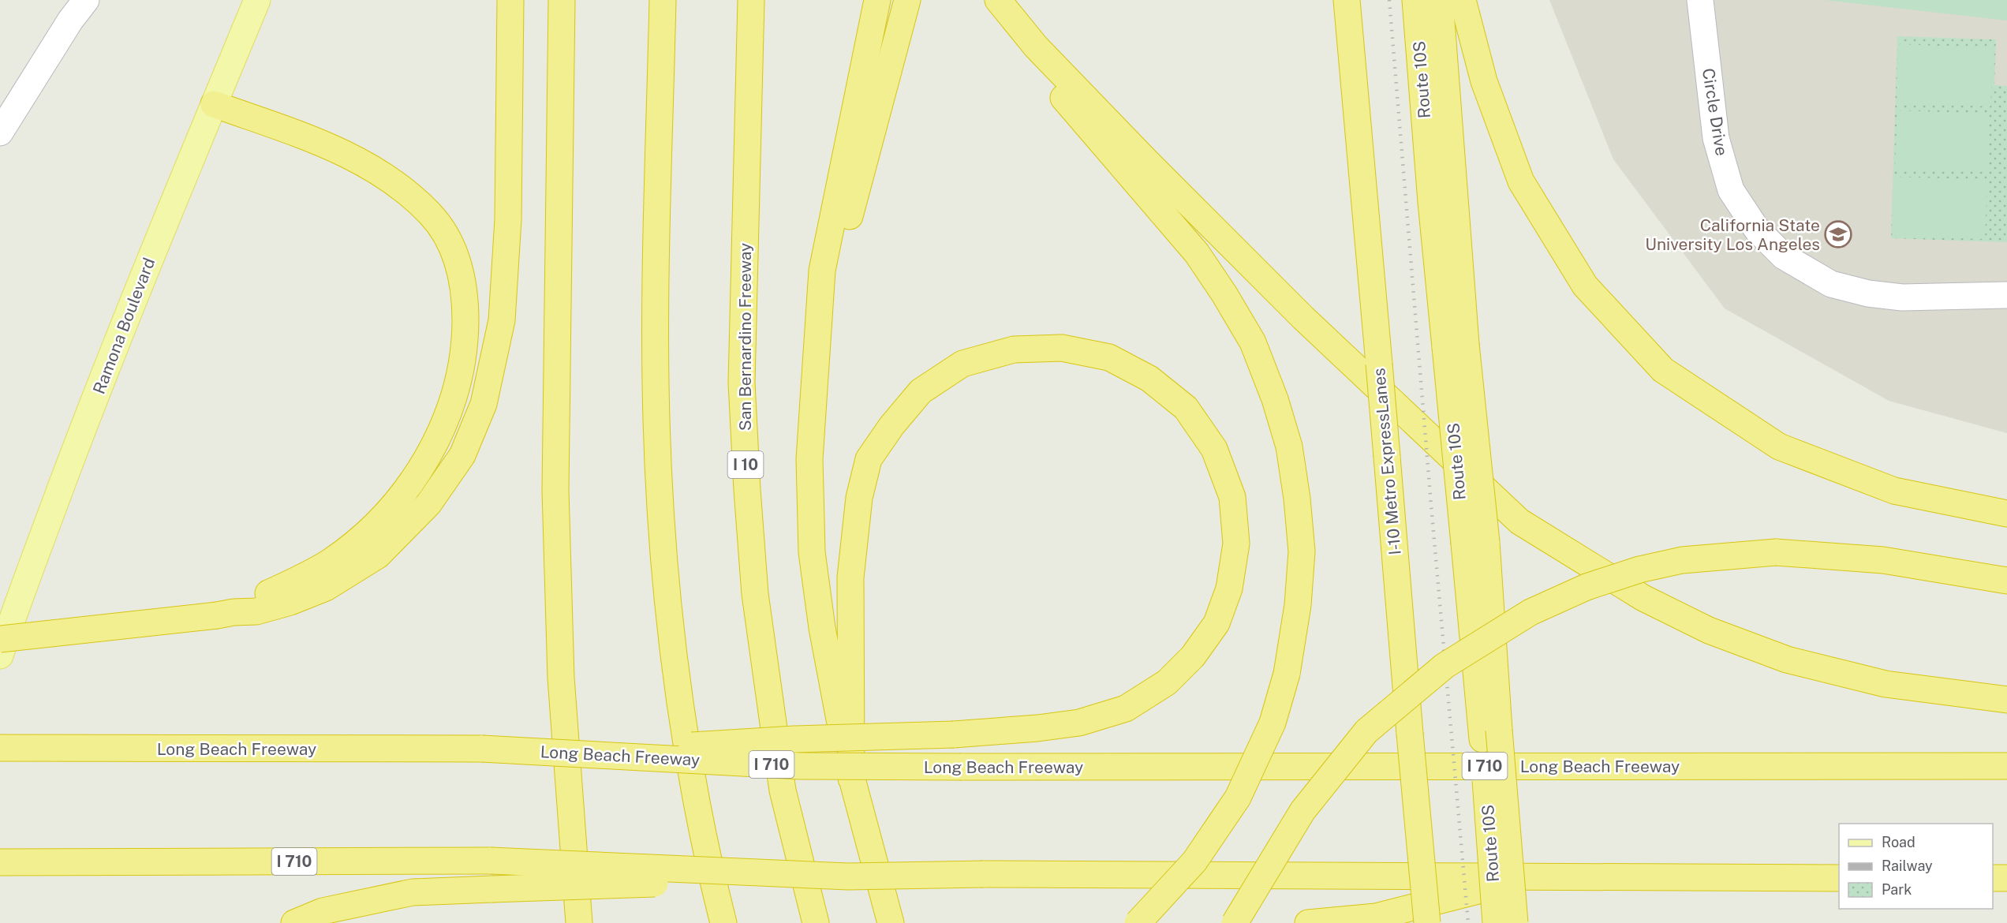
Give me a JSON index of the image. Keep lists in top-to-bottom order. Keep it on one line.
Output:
{"streets":{"highway":["Route 10S","San Bernardino Freeway","I-10 Metro ExpressLanes","I 10","Long Beach Freeway","I 710"],"main road":["Ramona Boulevard"],"street":["Circle Drive"]},"places":{"school or university":["California State University Los Angeles"]},"legend":["Road","Railway","Park"]}
